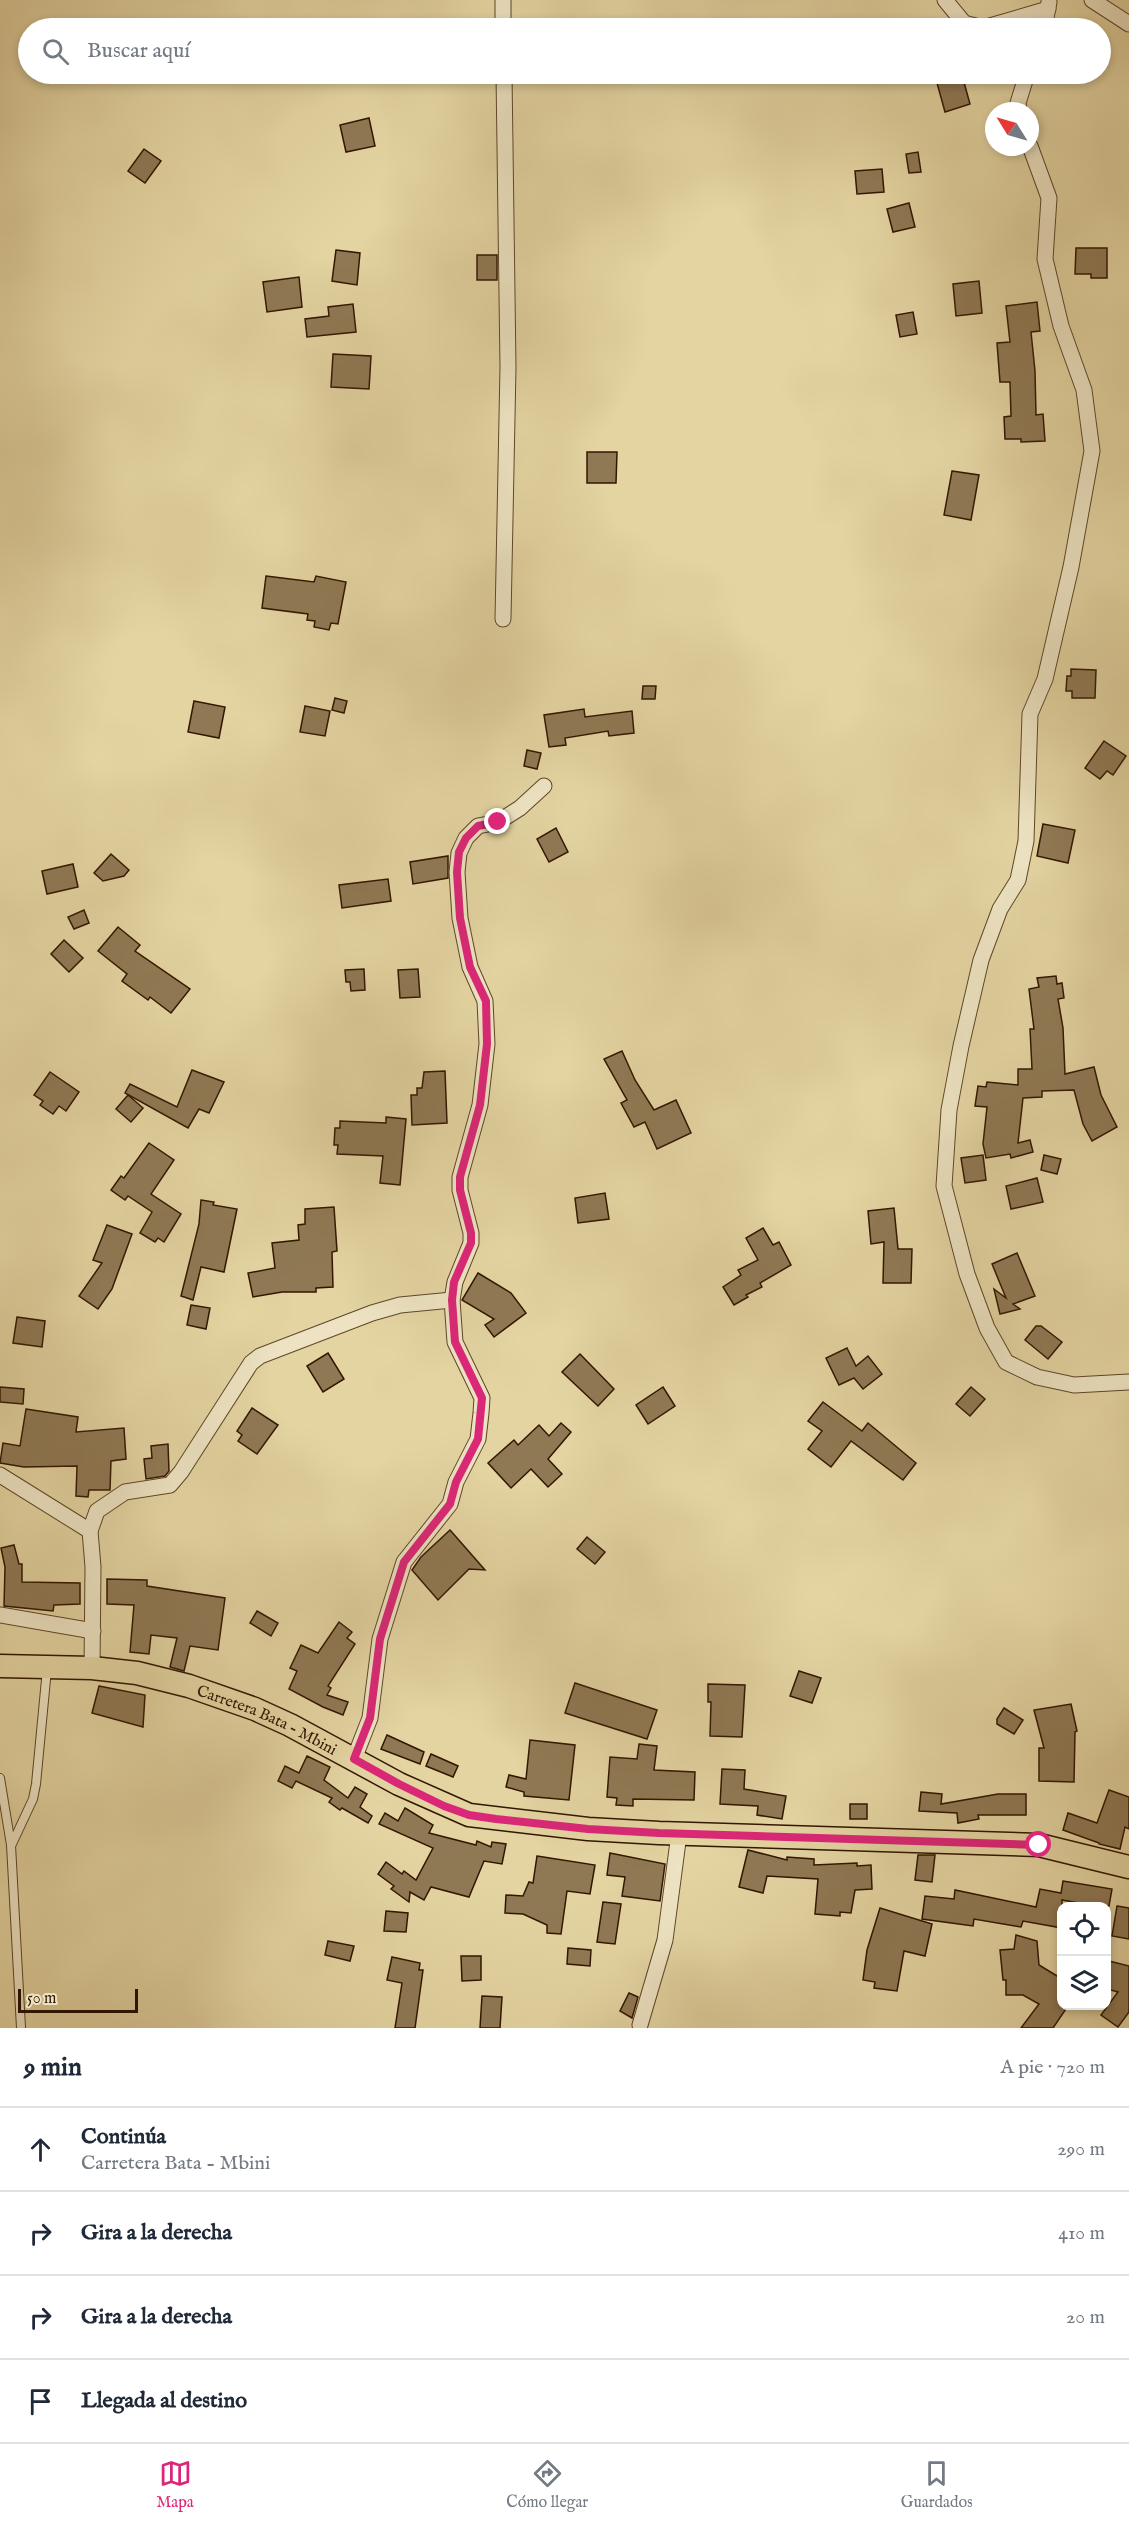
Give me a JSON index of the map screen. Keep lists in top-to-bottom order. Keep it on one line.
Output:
{"streets":{"main road":["Carretera Bata - Mbini"]},"scale_bar":"50 m","north":"top left","page":{"search":"Buscar aquí","scale":"50 m","heading":["9 min","A pie · 720 m"],"list":[["Continúa","Carretera Bata - Mbini","290 m"],["Gira a la derecha","410 m"],["Gira a la derecha","20 m"],"Llegada al destino"],"nav":["Mapa","Cómo llegar","Guardados"]}}
